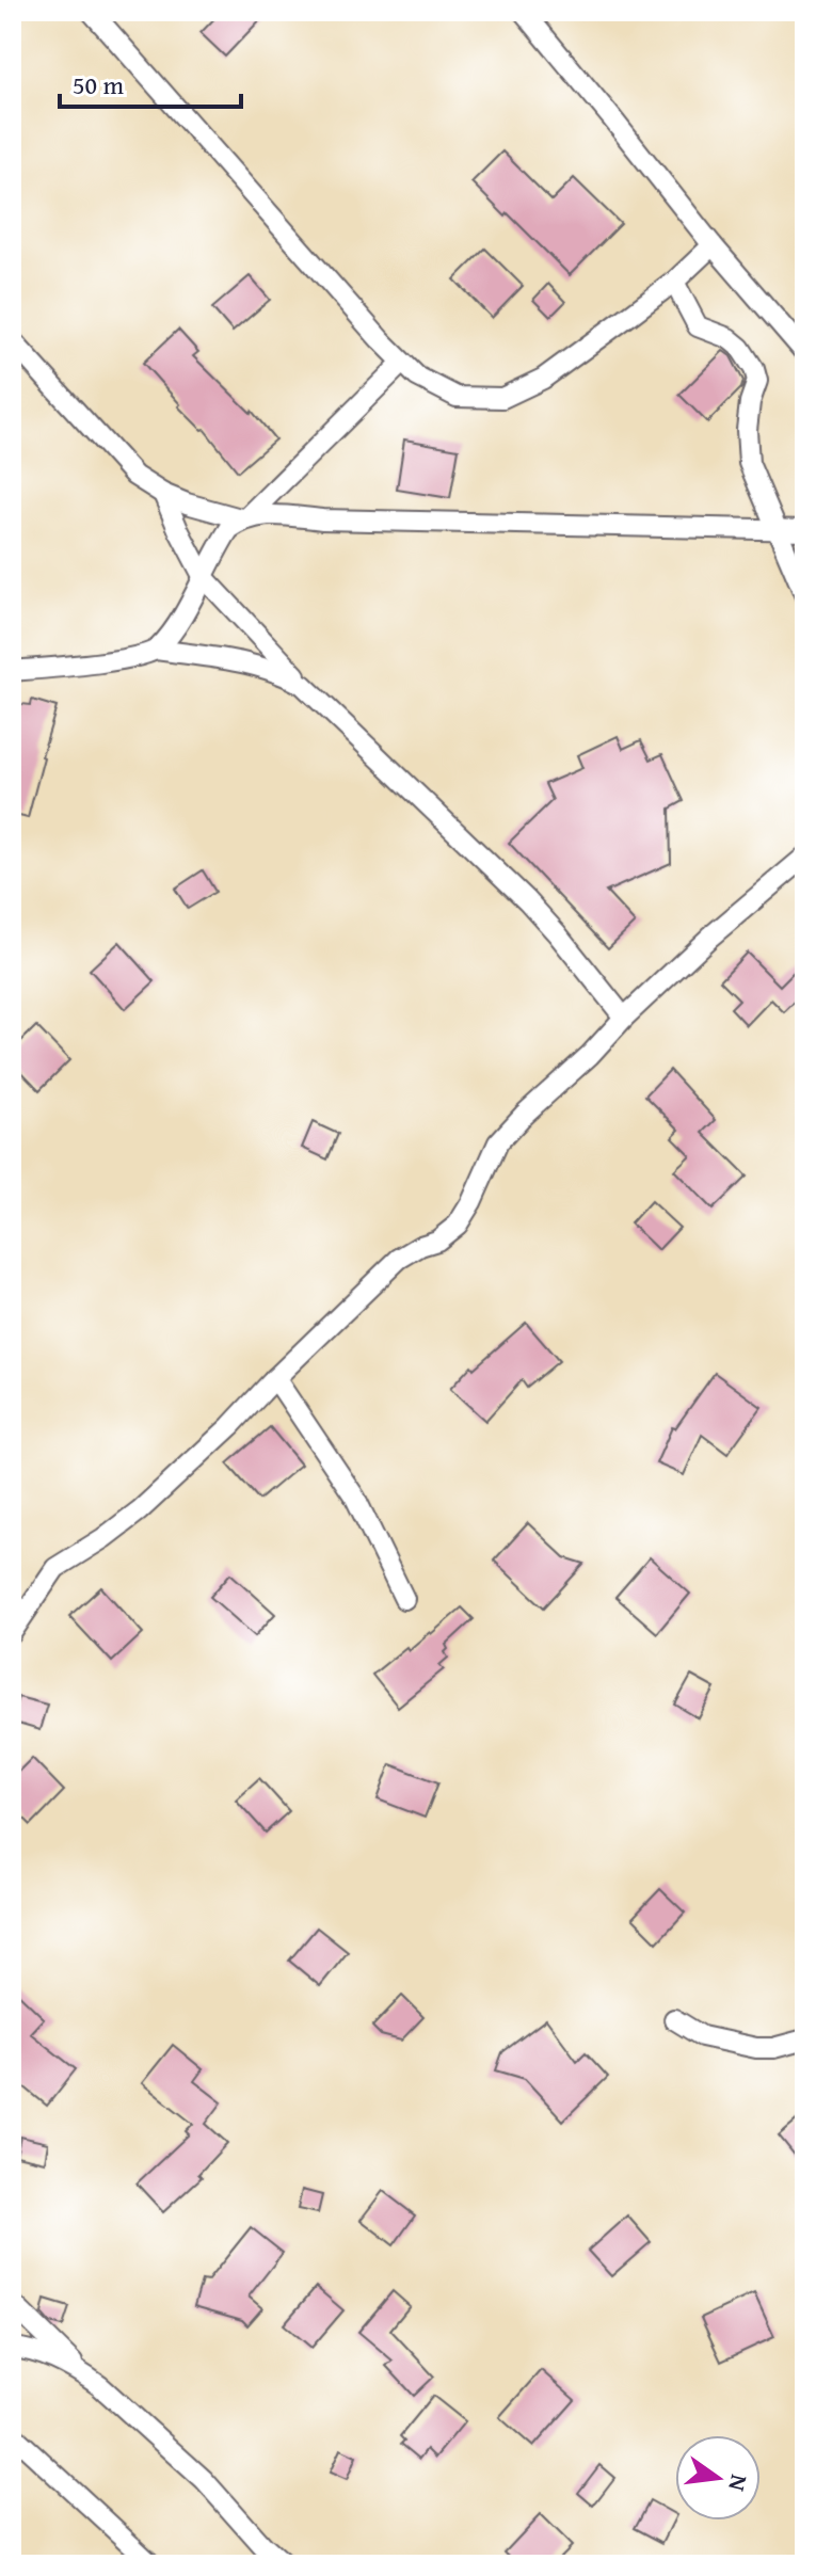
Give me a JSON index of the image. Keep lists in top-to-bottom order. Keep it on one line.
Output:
{"scale_bar":"50 m","north":"right"}
